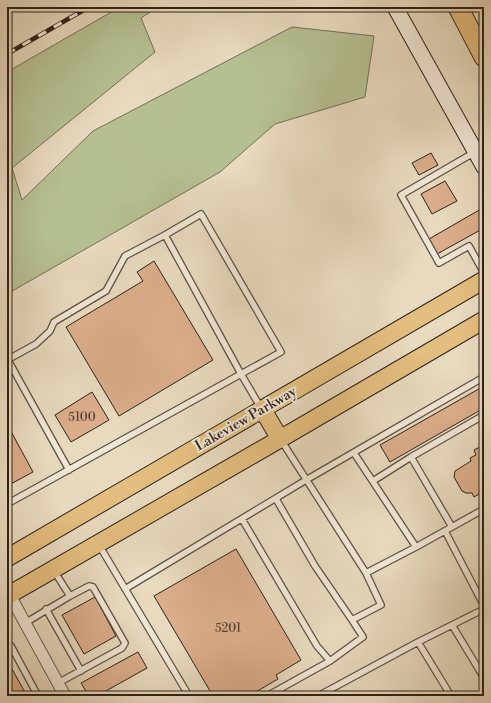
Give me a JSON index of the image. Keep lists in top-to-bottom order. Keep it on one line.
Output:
{"streets":{"main road":["Lakeview Parkway"]},"house_numbers":["5100","5201"]}
